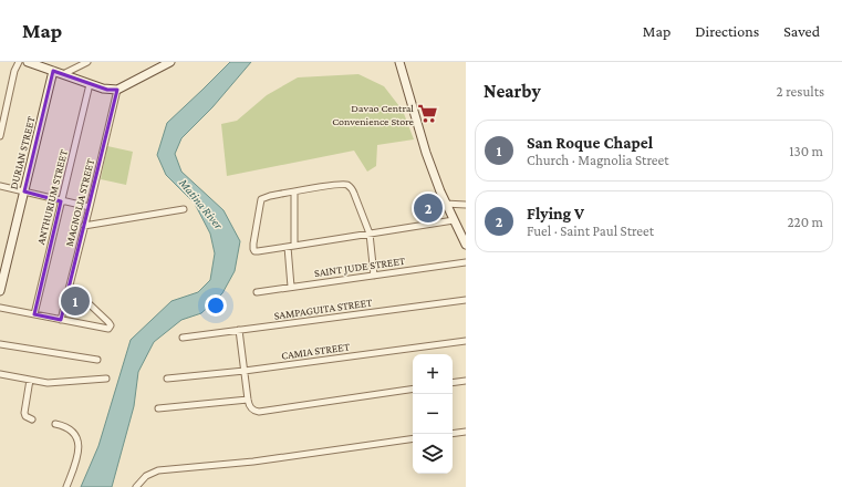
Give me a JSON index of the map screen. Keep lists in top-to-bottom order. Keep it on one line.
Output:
{"streets":{"street":["DURIAN STREET","ANTHURIUM STREET","MAGNOLIA STREET","SAINT JUDE STREET","SAMPAGUITA STREET","CAMIA STREET"]},"water":["Matina River"],"places":{"supermarket":["Davao Central Convenience Store"]},"page":{"header":"Map","nav":["Map","Directions","Saved"],"heading":["Nearby","2 results"],"list":[{"mark":"1","name":"San Roque Chapel","note":"Church · Magnolia Street","value":"130 m"},{"mark":"2","name":"Flying V","note":"Fuel · Saint Paul Street","value":"220 m"}],"pins":["2","1"],"map_buttons":["+","−"]}}
